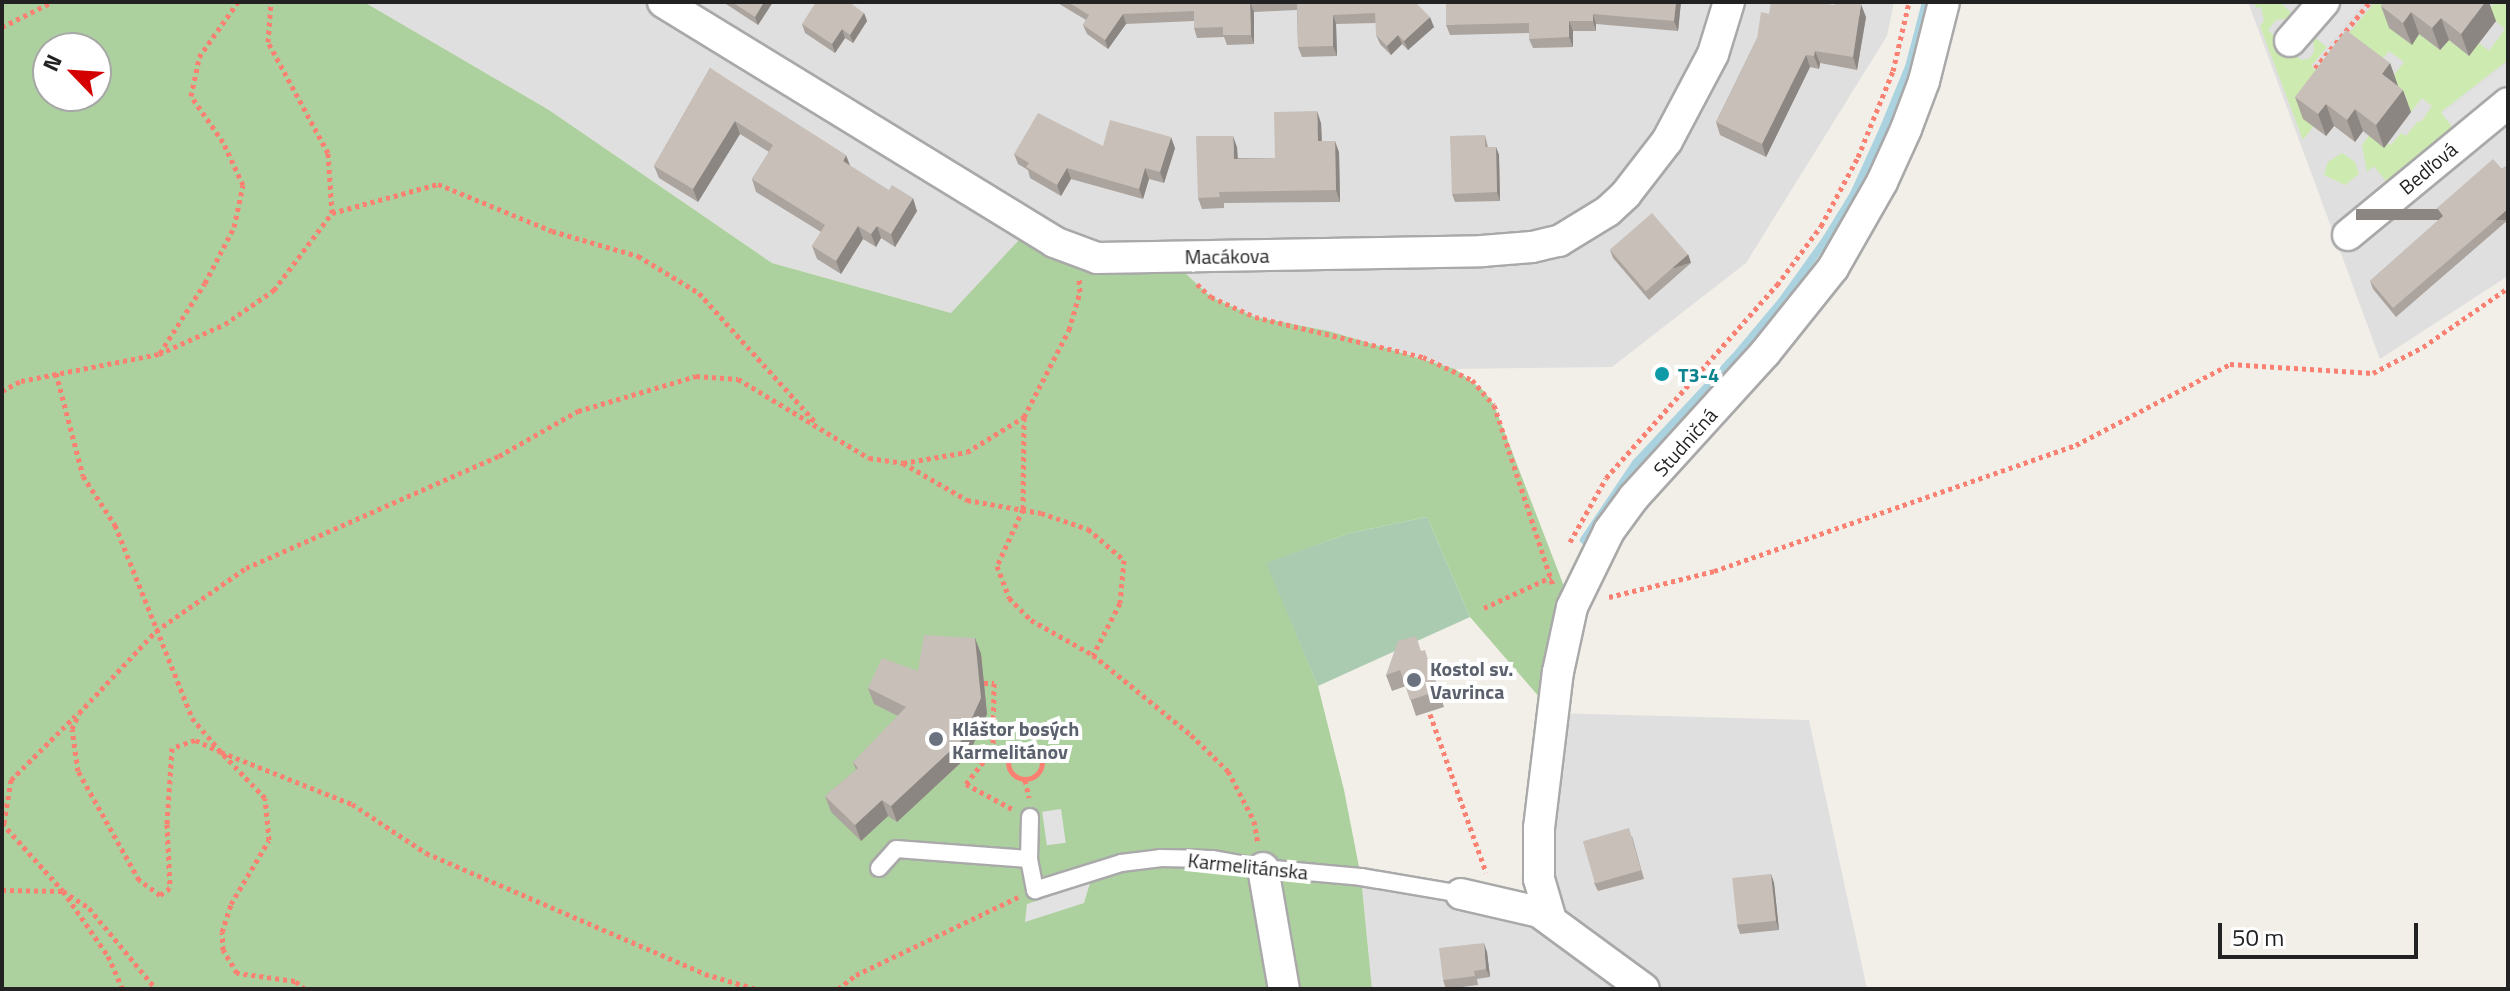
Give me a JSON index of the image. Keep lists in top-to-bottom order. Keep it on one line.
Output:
{"streets":{"street":["Bedľová","Macákova","Studničná"],"lane":["Karmelitánska"]},"places":["T3-4","Kostol sv. Vavrinca","Kláštor bosých Karmelitánov"],"scale_bar":"50 m","north":"top left"}
